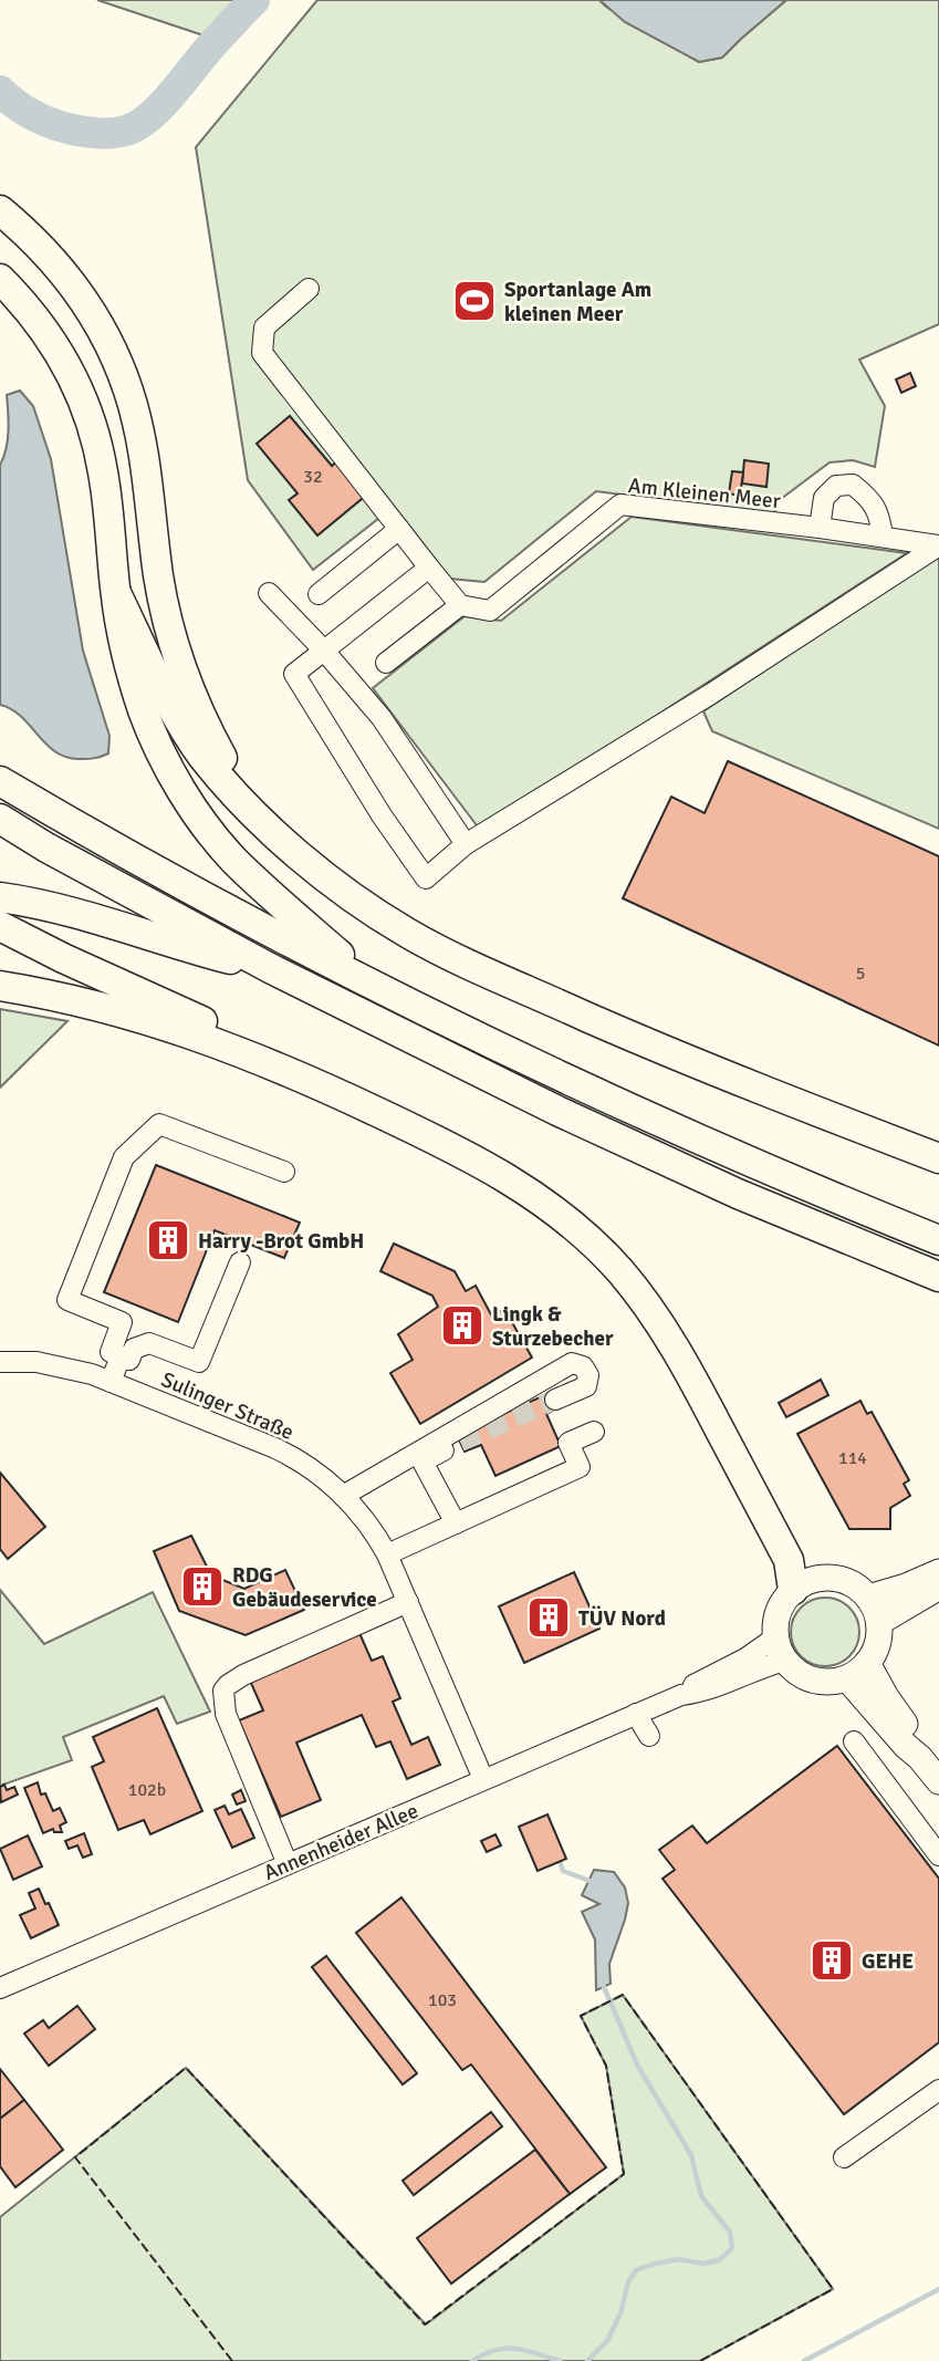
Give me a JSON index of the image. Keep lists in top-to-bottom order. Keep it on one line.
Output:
{"streets":{"street":["Am Kleinen Meer","Sulinger Straße","Annenheider Allee"]},"crossings":[["Sulinger Straße","Annenheider Allee"]],"places":{"sports":["Sportanlage Am kleinen Meer"],"building":["Harry -Brot GmbH","Lingk & Sturzebecher","RDG Gebäudeservice","TÜV Nord","GEHE"]},"house_numbers":["32","5","114","102b","103"]}
